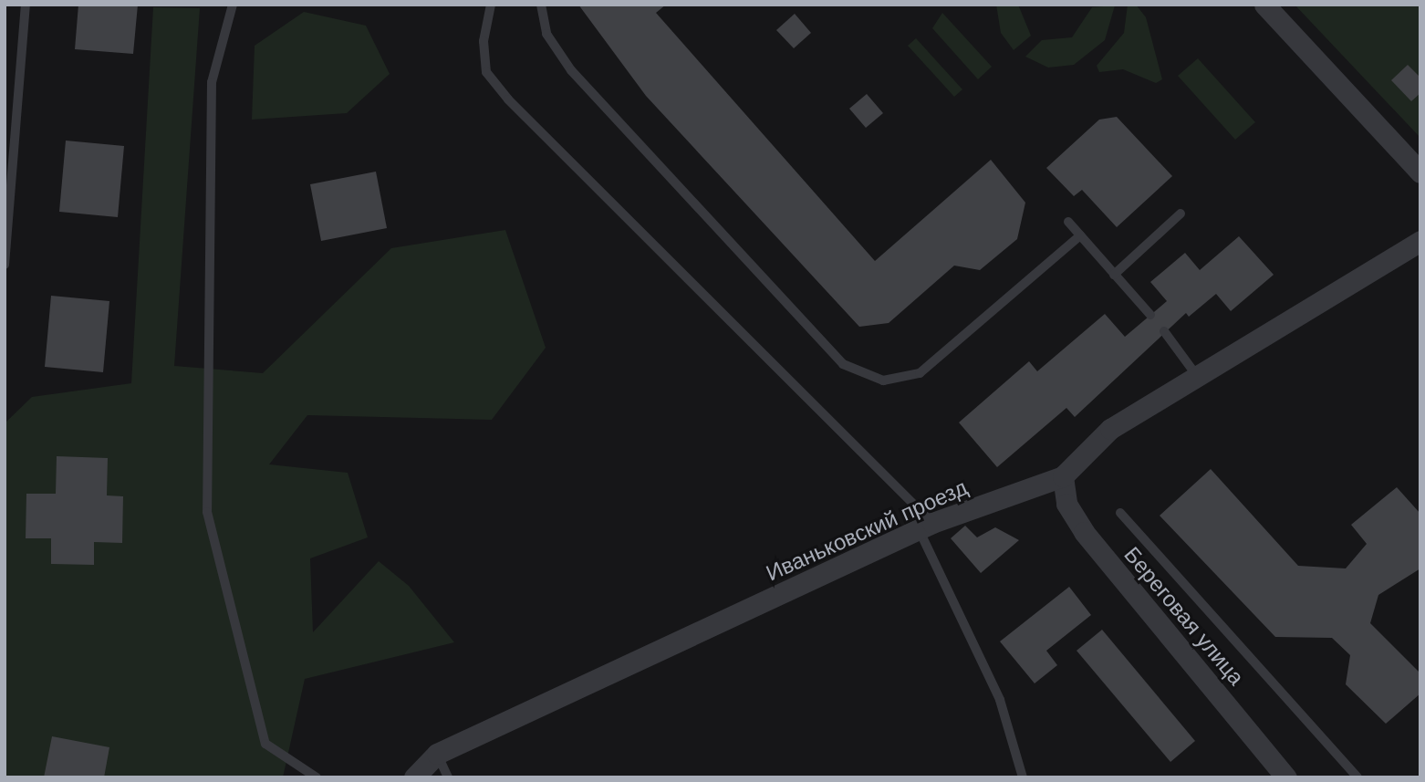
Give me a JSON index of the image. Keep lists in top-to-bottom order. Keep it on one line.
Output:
{"streets":{"street":["Иваньковский проезд","Береговая улица"]},"crossings":[["Иваньковский проезд","Береговая улица"]]}
